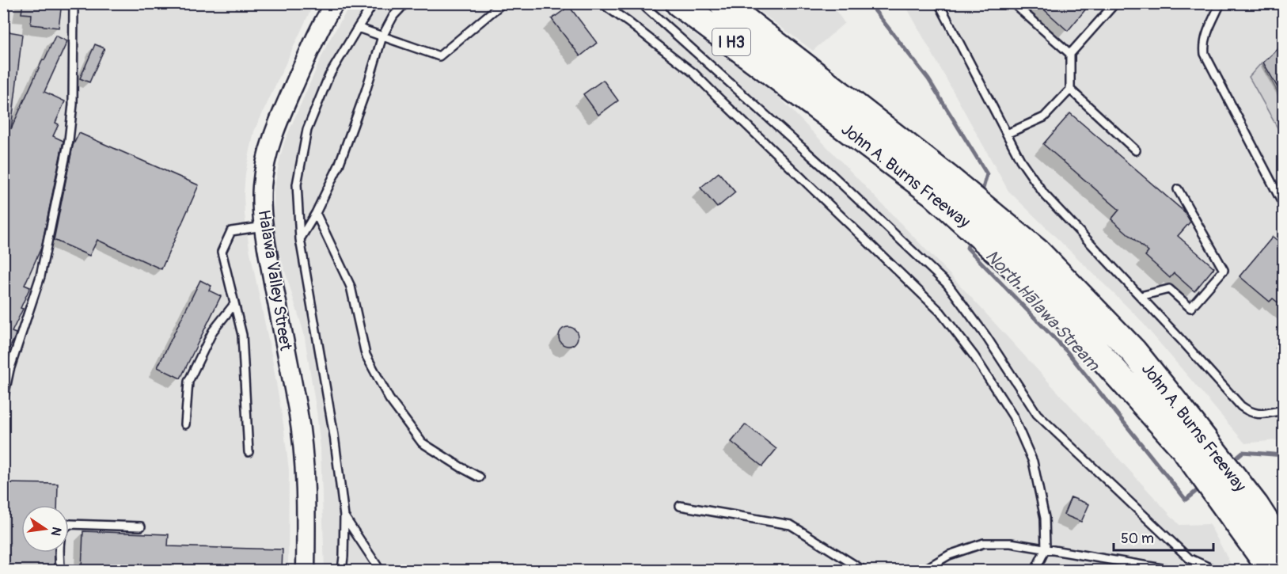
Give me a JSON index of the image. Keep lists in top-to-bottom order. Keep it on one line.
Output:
{"streets":{"highway":["I H3","John A. Burns Freeway"],"street":["Halawa Valley Street"]},"water":["North Hālawa Stream"],"scale_bar":"50 m","north":"right"}
